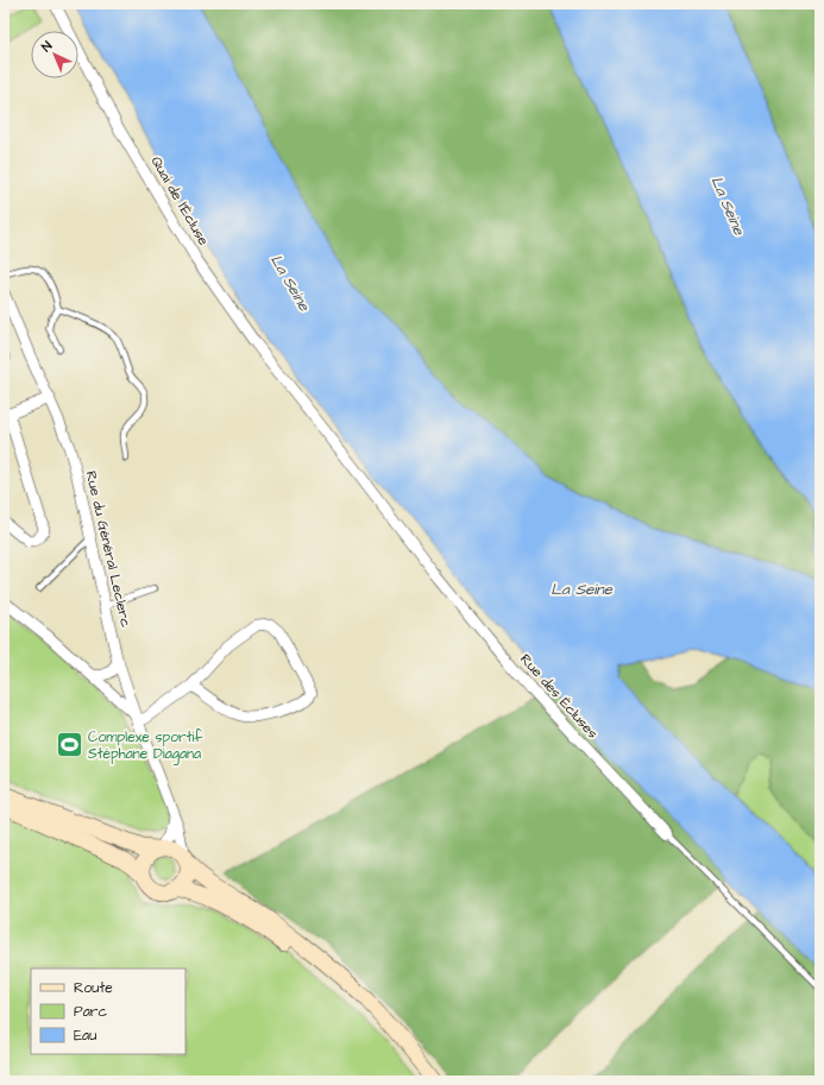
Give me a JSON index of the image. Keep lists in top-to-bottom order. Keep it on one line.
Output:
{"streets":{"street":["Quai de l'Écluse","Rue du Général Leclerc","Rue des Écluses"]},"crossings":[["Quai de l'Écluse","Rue des Écluses"]],"water":["La Seine"],"places":{"sports":["Complexe sportif Stéphane Diagana"]},"legend":["Route","Parc","Eau"],"north":"top left"}
